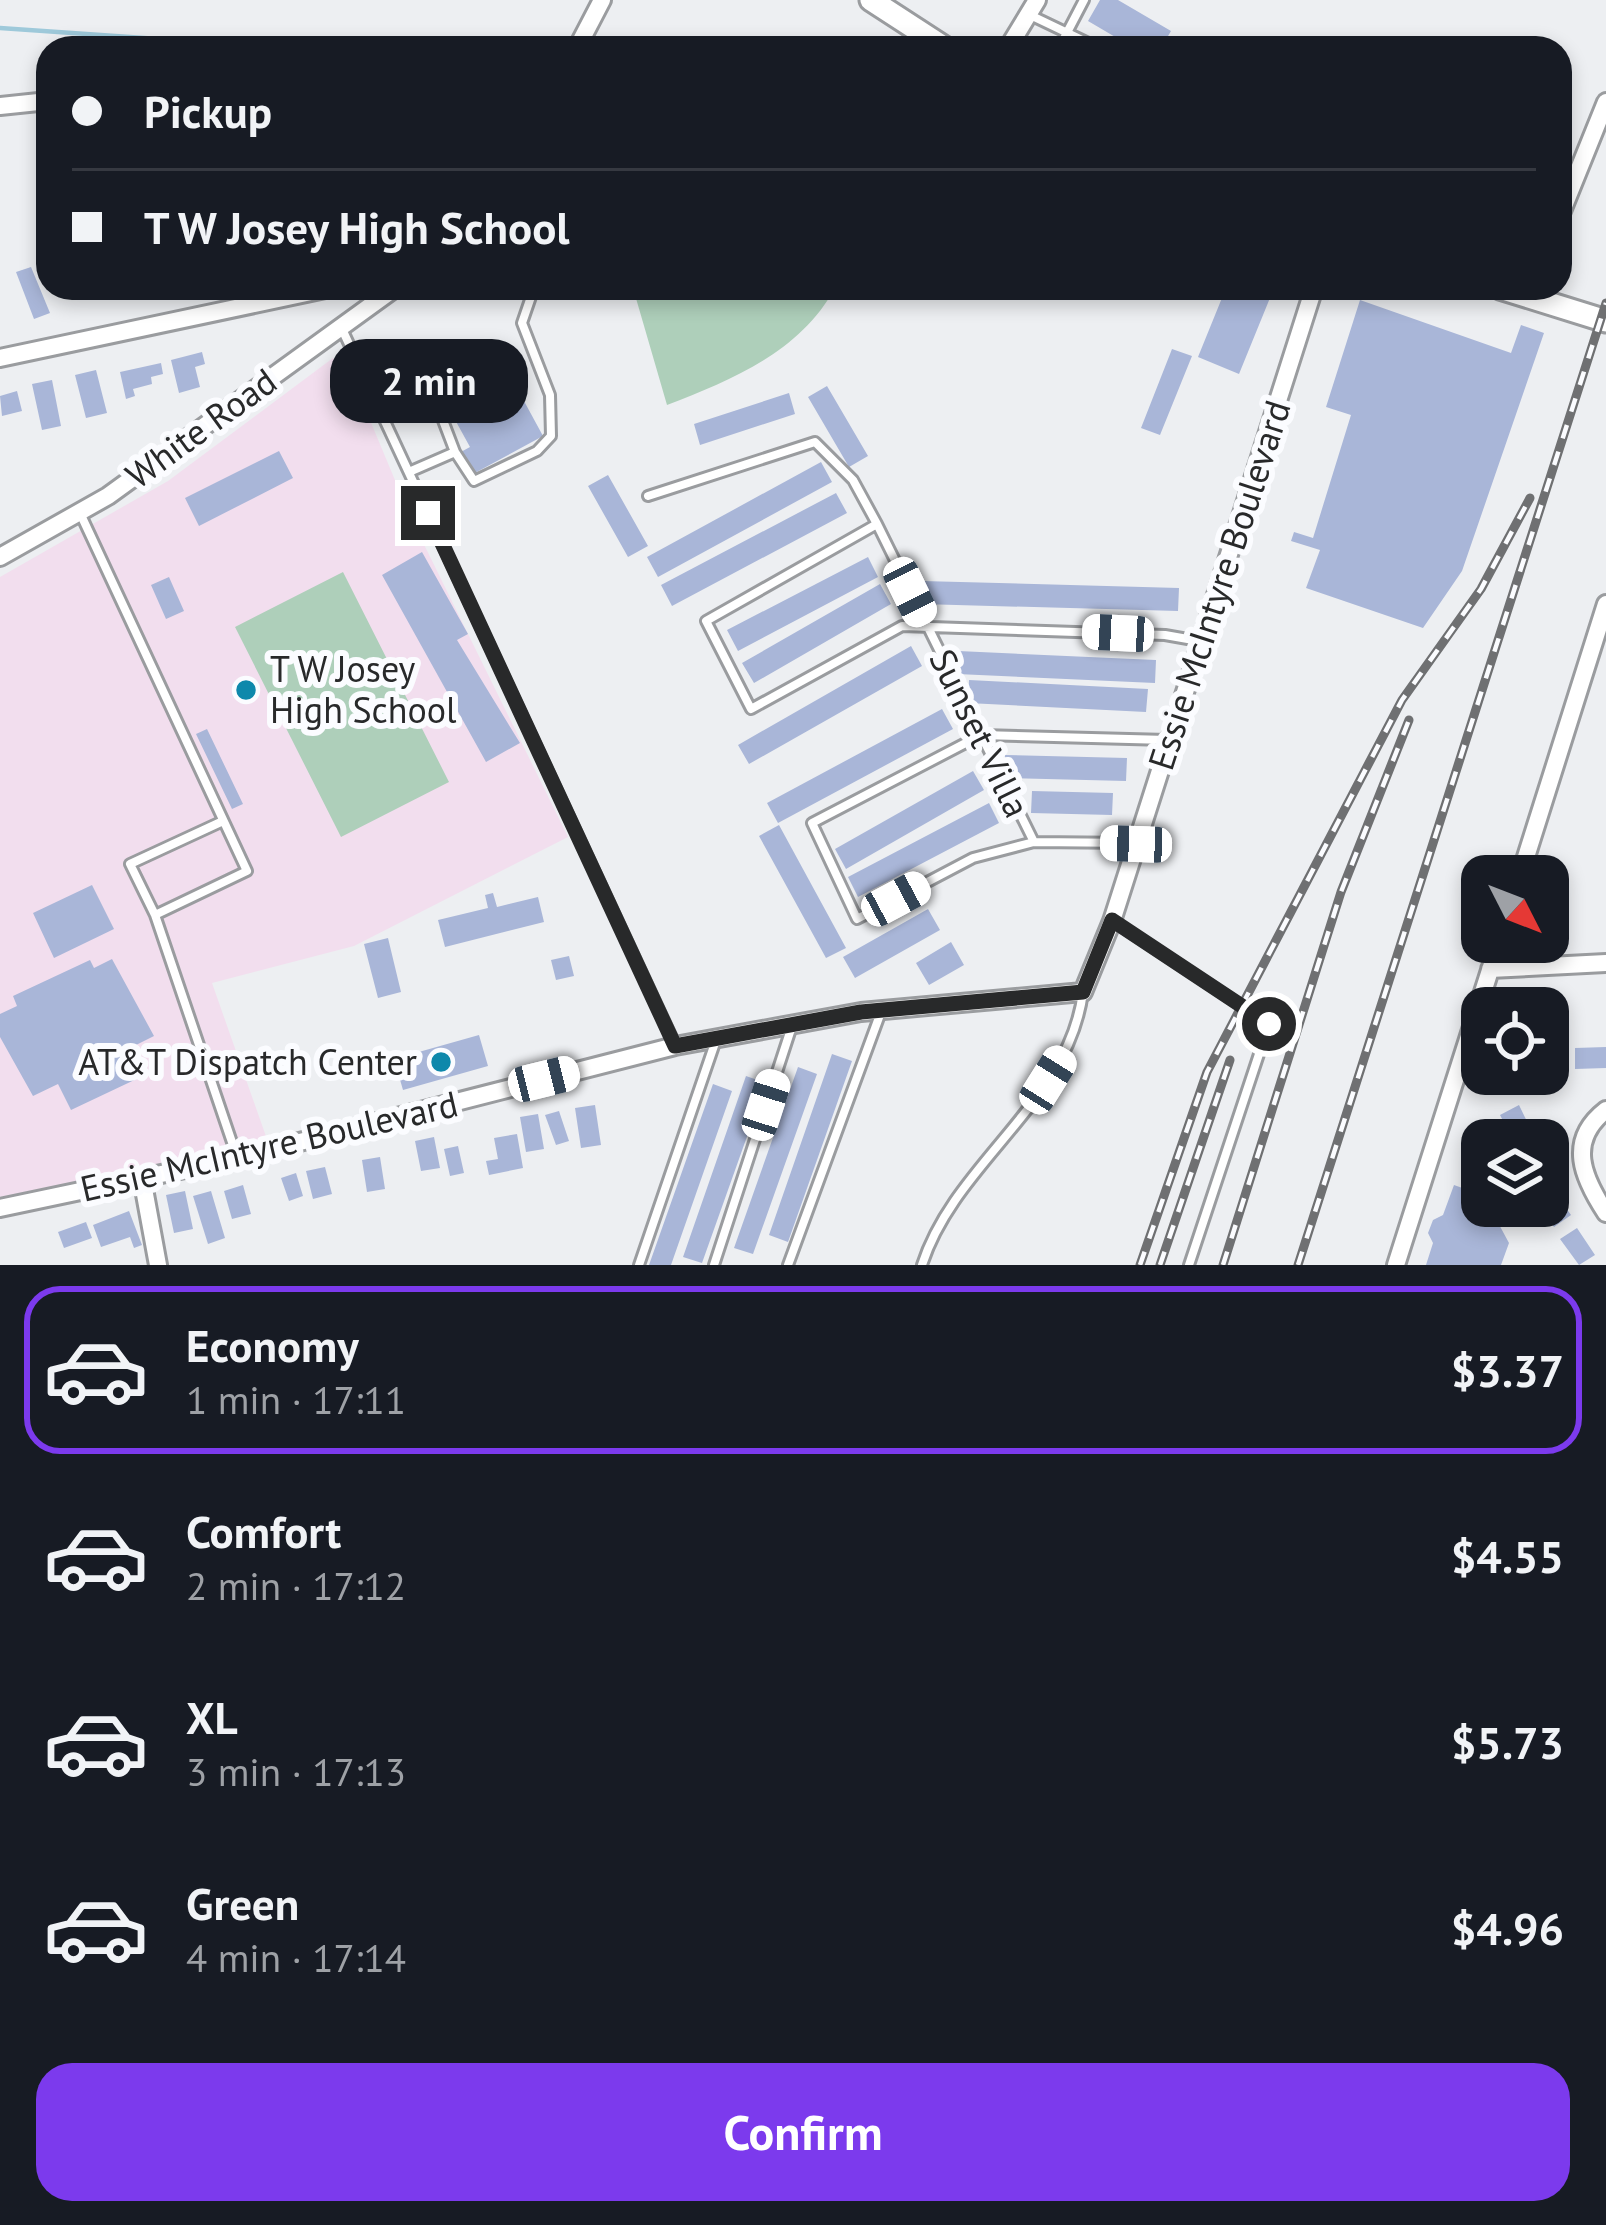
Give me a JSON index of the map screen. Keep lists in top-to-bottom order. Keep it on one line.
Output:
{"streets":{"street":["White Road","Essie McIntyre Boulevard"],"lane":["Sunset Villa"]},"crossings":[["Essie McIntyre Boulevard","Sunset Villa"]],"places":["T W Josey High School","AT&T Dispatch Center"],"north":"bottom right","page":{"banner":["Pickup","T W Josey High School"],"bubble":"2 min","list":[{"name":"Economy","note":"1 min · 17:11","value":"$3.37"},{"name":"Comfort","note":"2 min · 17:12","value":"$4.55"},{"name":"XL","note":"3 min · 17:13","value":"$5.73"},{"name":"Green","note":"4 min · 17:14","value":"$4.96"}],"buttons":"Confirm"}}
